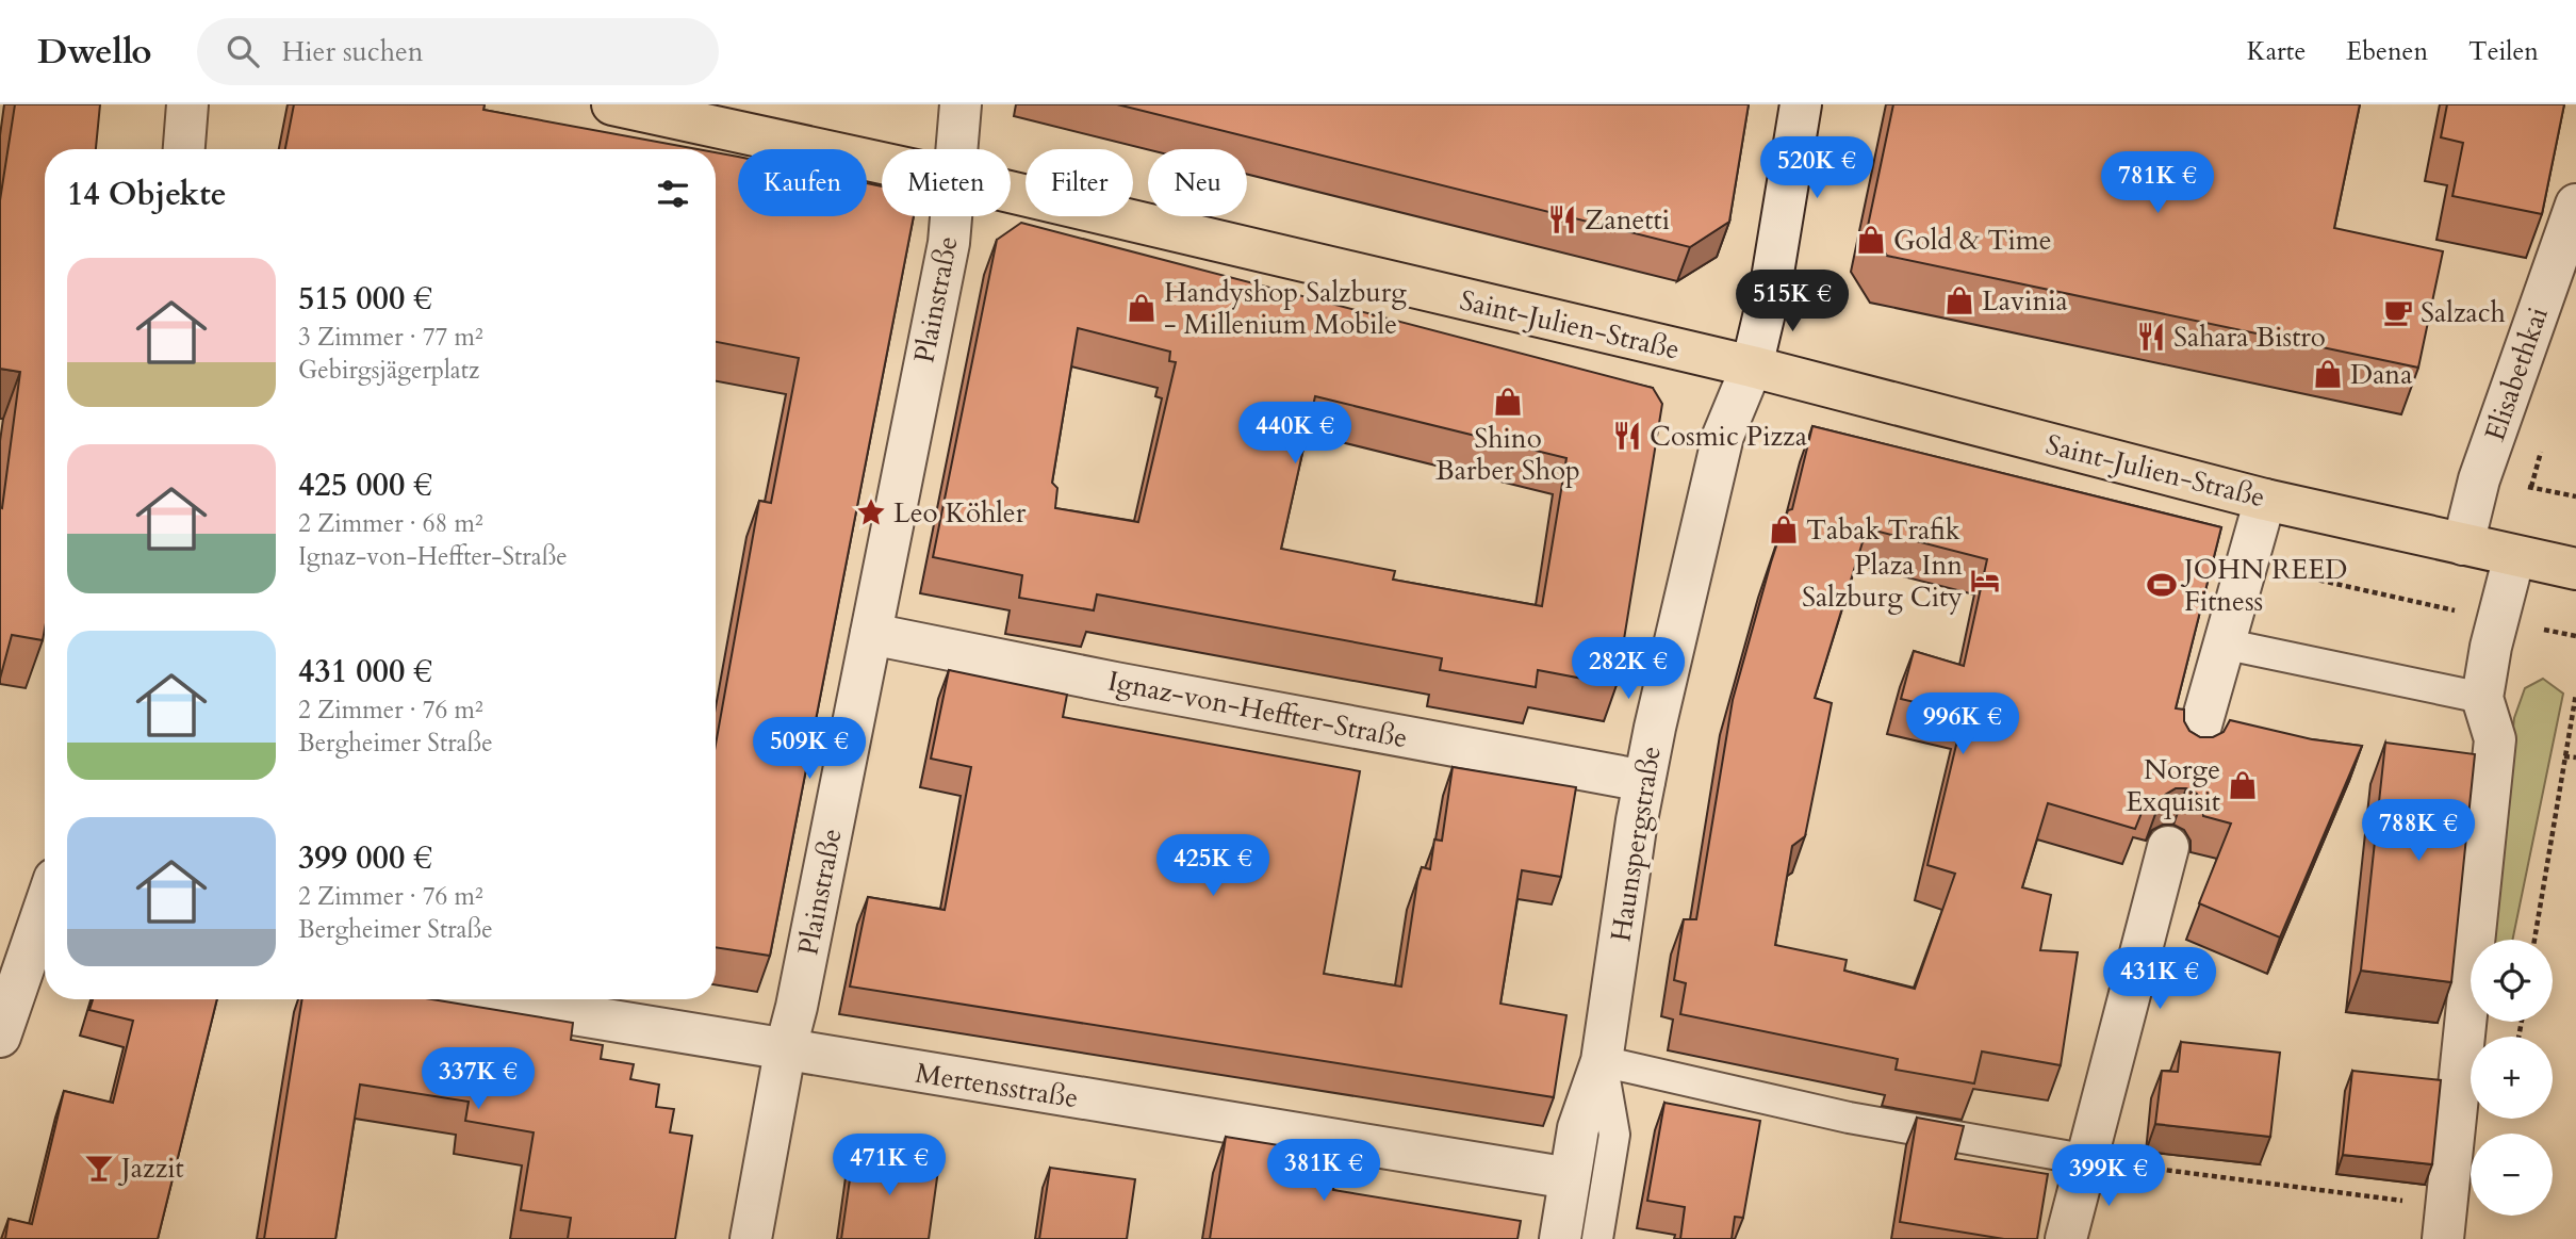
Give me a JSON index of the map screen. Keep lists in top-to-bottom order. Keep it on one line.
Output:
{"streets":{"main road":["Saint-Julien-Straße"],"street":["Plainstraße","Elisabethkai","Ignaz-von-Heffter-Straße","Haunspergstraße","Mertensstraße"]},"crossings":[["Plainstraße","Ignaz-von-Heffter-Straße"],["Plainstraße","Mertensstraße"],["Saint-Julien-Straße","Elisabethkai"],["Saint-Julien-Straße","Haunspergstraße"],["Ignaz-von-Heffter-Straße","Haunspergstraße"],["Haunspergstraße","Mertensstraße"]],"places":{"restaurant":["Zanetti","Sahara Bistro","Cosmic Pizza"],"shop":["Gold & Time","Lavinia","Handyshop Salzburg - Millenium Mobile","Dana","Shino Barber Shop","Tabak Trafik","Norge Exquisit"],"cafe":["Salzach"],"place":["Leo Köhler"],"hotel":["Plaza Inn Salzburg City"],"sports":["JOHN REED Fitness"],"bar":["Jazzit"]},"page":{"header":"Dwello","search":"Hier suchen","nav":["Karte","Ebenen","Teilen"],"price":["520K €","781K €","515K €","440K €","282K €","996K €","509K €","788K €","425K €","431K €","337K €","471K €","381K €","399K €"],"chip":["Kaufen","Mieten","Filter","Neu"],"heading":"14 Objekte","list":[{"name":"515 000 €","note":"3 Zimmer · 77 m² · Gebirgsjägerplatz"},{"name":"425 000 €","note":"2 Zimmer · 68 m² · Ignaz-von-Heffter-Straße"},{"name":"431 000 €","note":"2 Zimmer · 76 m² · Bergheimer Straße"},{"name":"399 000 €","note":"2 Zimmer · 76 m² · Bergheimer Straße"}],"map_buttons":["+","−"]}}
